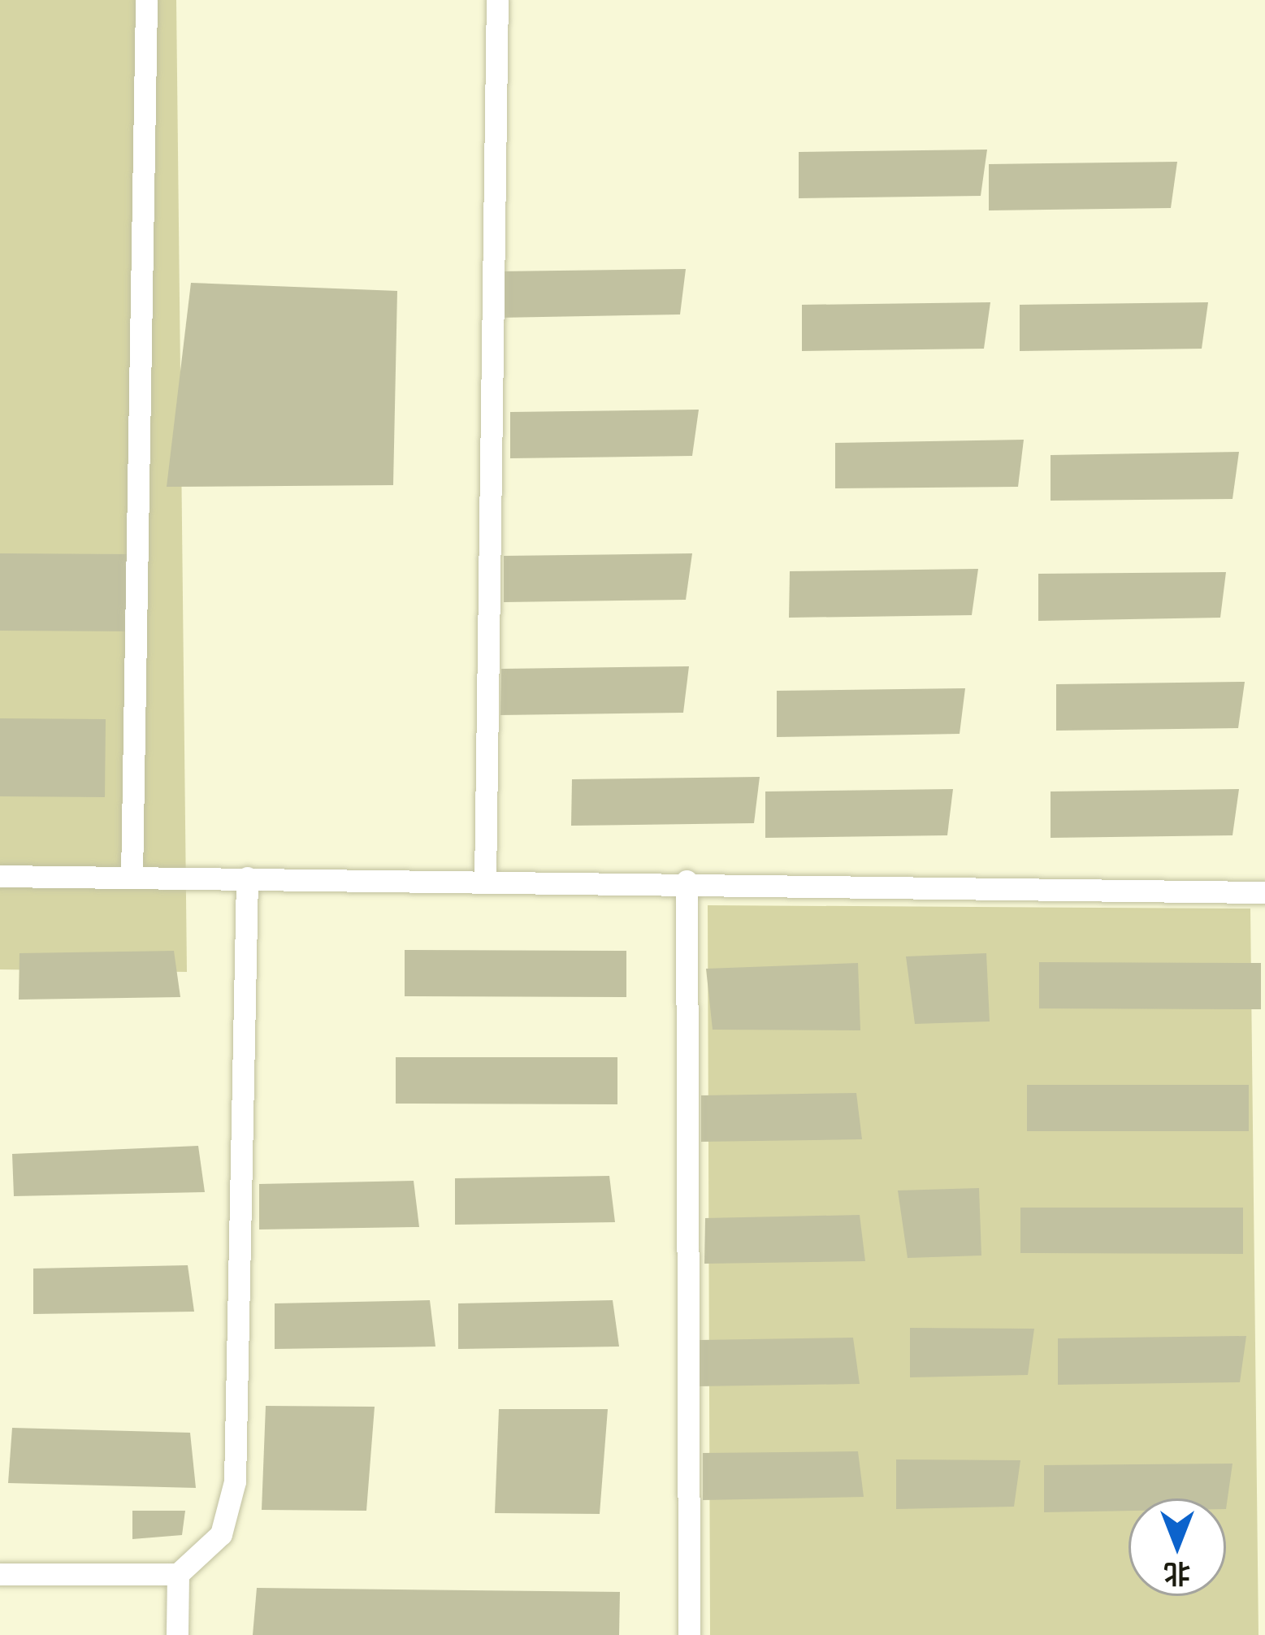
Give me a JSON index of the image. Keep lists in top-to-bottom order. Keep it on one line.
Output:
{"north":"bottom"}
